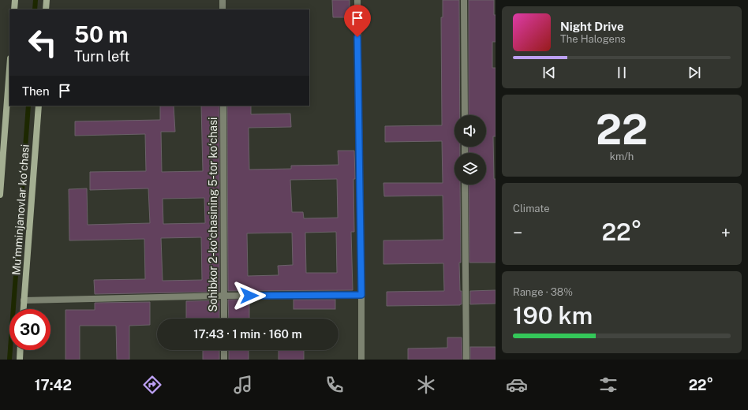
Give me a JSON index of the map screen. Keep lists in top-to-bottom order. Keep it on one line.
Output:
{"streets":{"main road":["Mu’mminjanovlar ko‘chasi"],"street":["Sohibkor 2-ko‘chasining 5-tor ko‘chasi"]},"page":{"turn":["50 m","Turn left"],"song":["Night Drive","The Halogens"],"then":"Then","tile":[["22","km/h"],"Climate",["Range · 38%","190 km"]],"heat":["−","22°","+"],"limit":"30","trip":"17:43 · 1 min · 160 m","tabs":["17:42","22°"]}}
